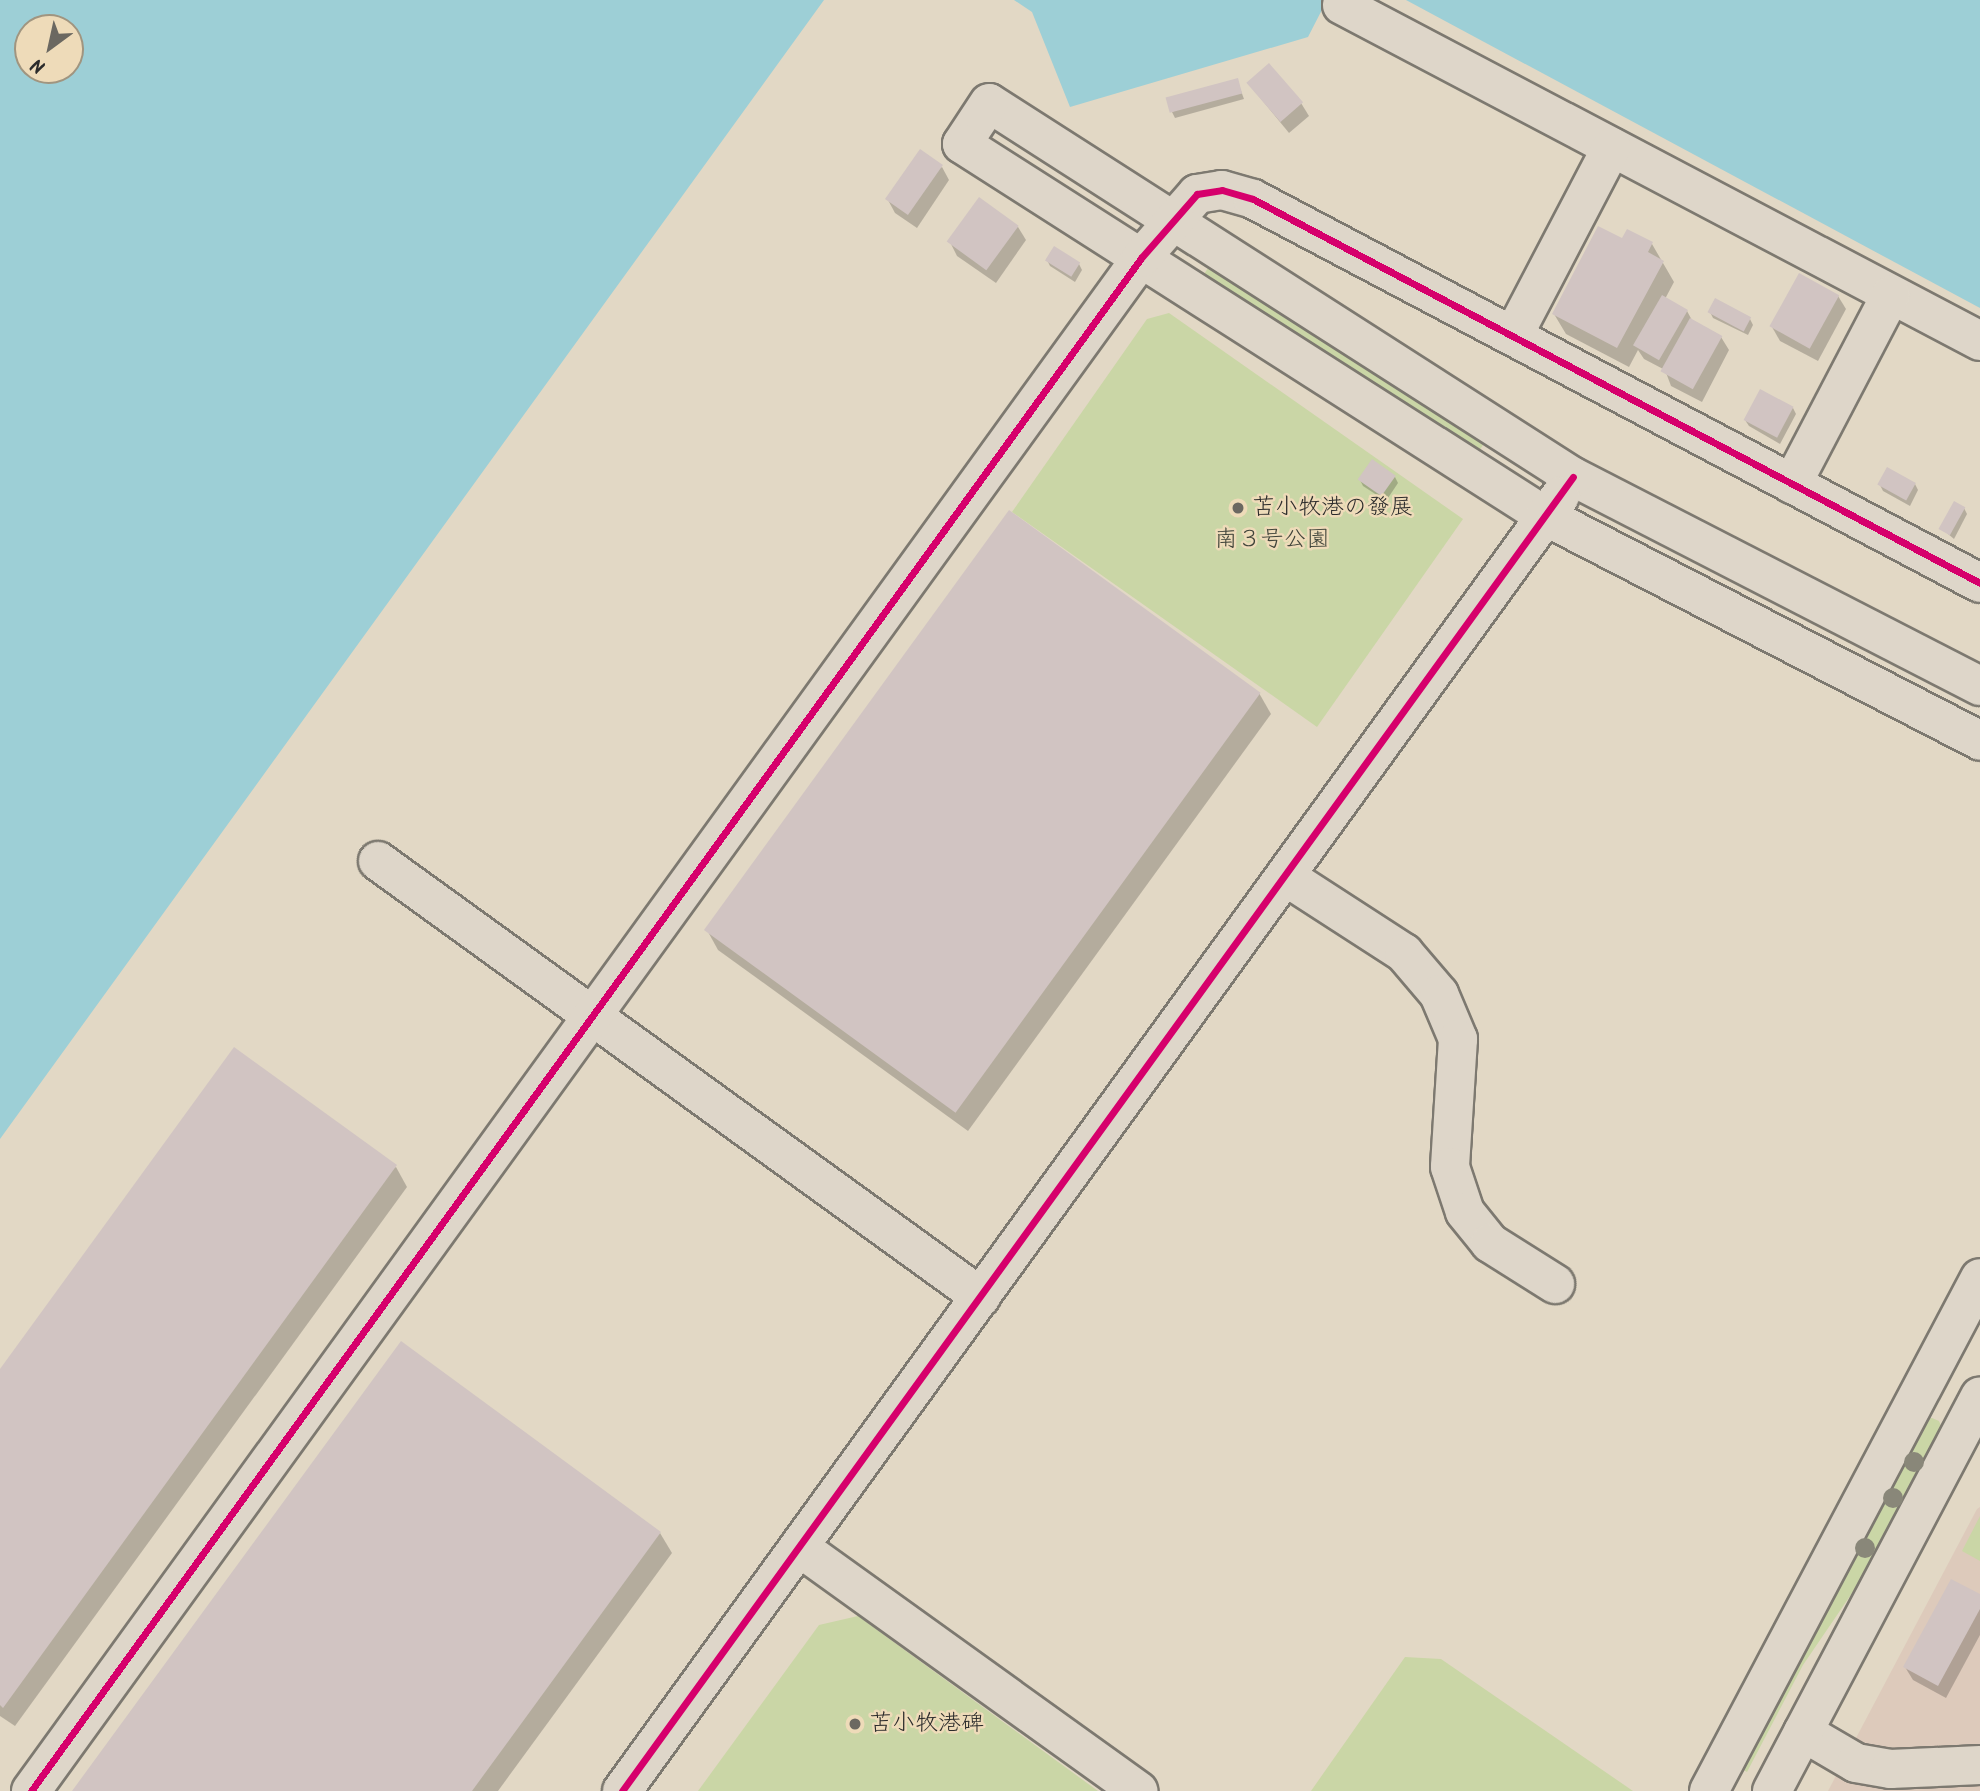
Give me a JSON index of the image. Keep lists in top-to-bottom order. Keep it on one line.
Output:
{"parks":["南３号公園"],"places":["苫小牧港の發展","苫小牧港碑"],"north":"bottom left"}
